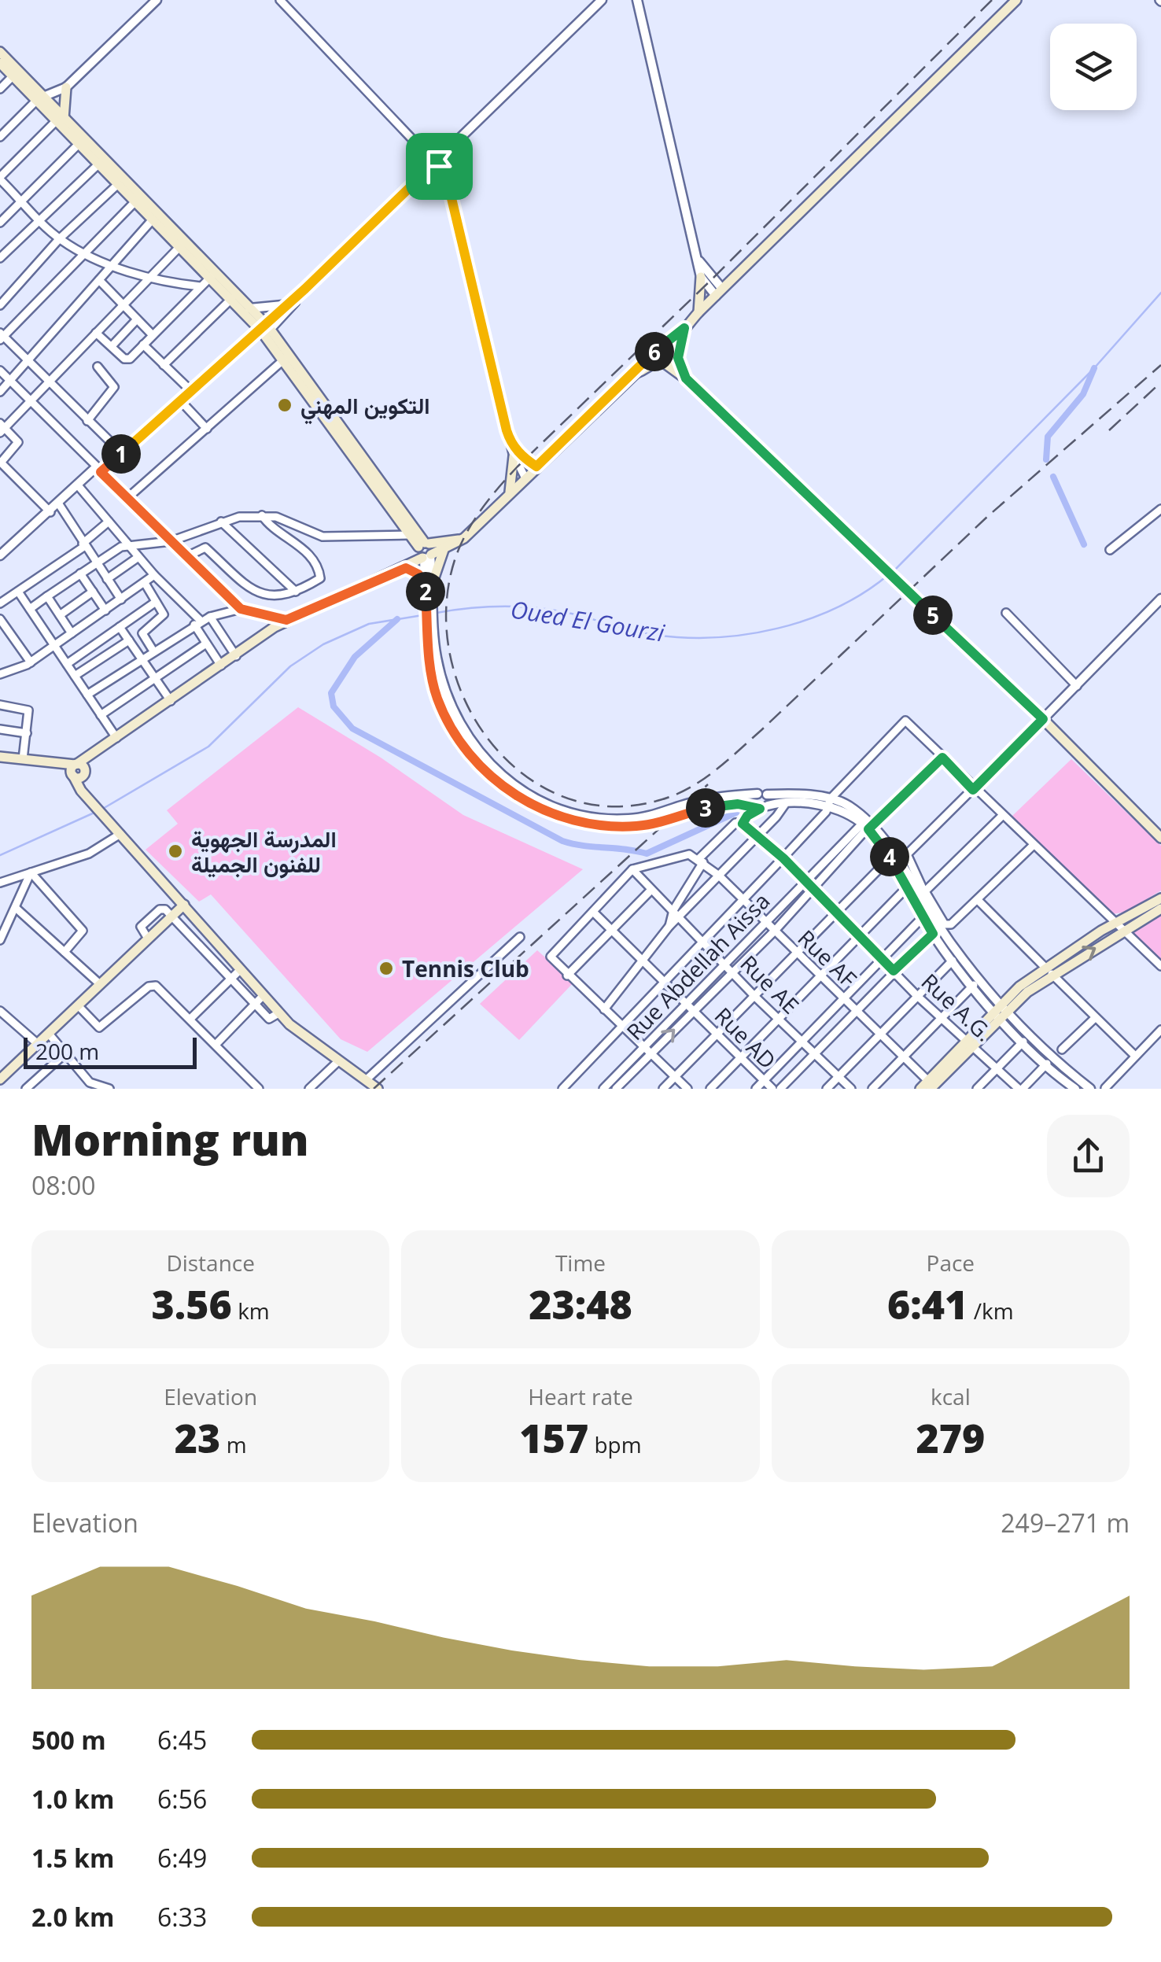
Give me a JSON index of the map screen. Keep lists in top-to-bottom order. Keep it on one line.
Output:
{"streets":{"street":["Rue AF","Rue Abdellah Aissa","Rue AE","Rue A.G.","Rue AD"]},"crossings":[["Rue AF","Rue Abdellah Aissa"],["Rue Abdellah Aissa","Rue AE"],["Rue Abdellah Aissa","Rue A.G."],["Rue Abdellah Aissa","Rue AD"]],"water":["Oued El Gourzi"],"places":["التكوين المهني","المدرسة الجهوية للفنون الجميلة","Tennis Club"],"scale_bar":"200 m","page":{"pins":["6","1","2","5","3","4"],"scale":"200 m","heading":["Morning run","08:00"],"stats":[["Distance","3.56 km"],["Time","23:48"],["Pace","6:41 /km"],["Elevation","23 m"],["Heart rate","157 bpm"],["kcal","279"]],"chart":["Elevation","249–271 m"],"list":[{"name":"500 m","note":"6:45"},{"name":"1.0 km","note":"6:56"},{"name":"1.5 km","note":"6:49"},{"name":"2.0 km","note":"6:33"}]}}
